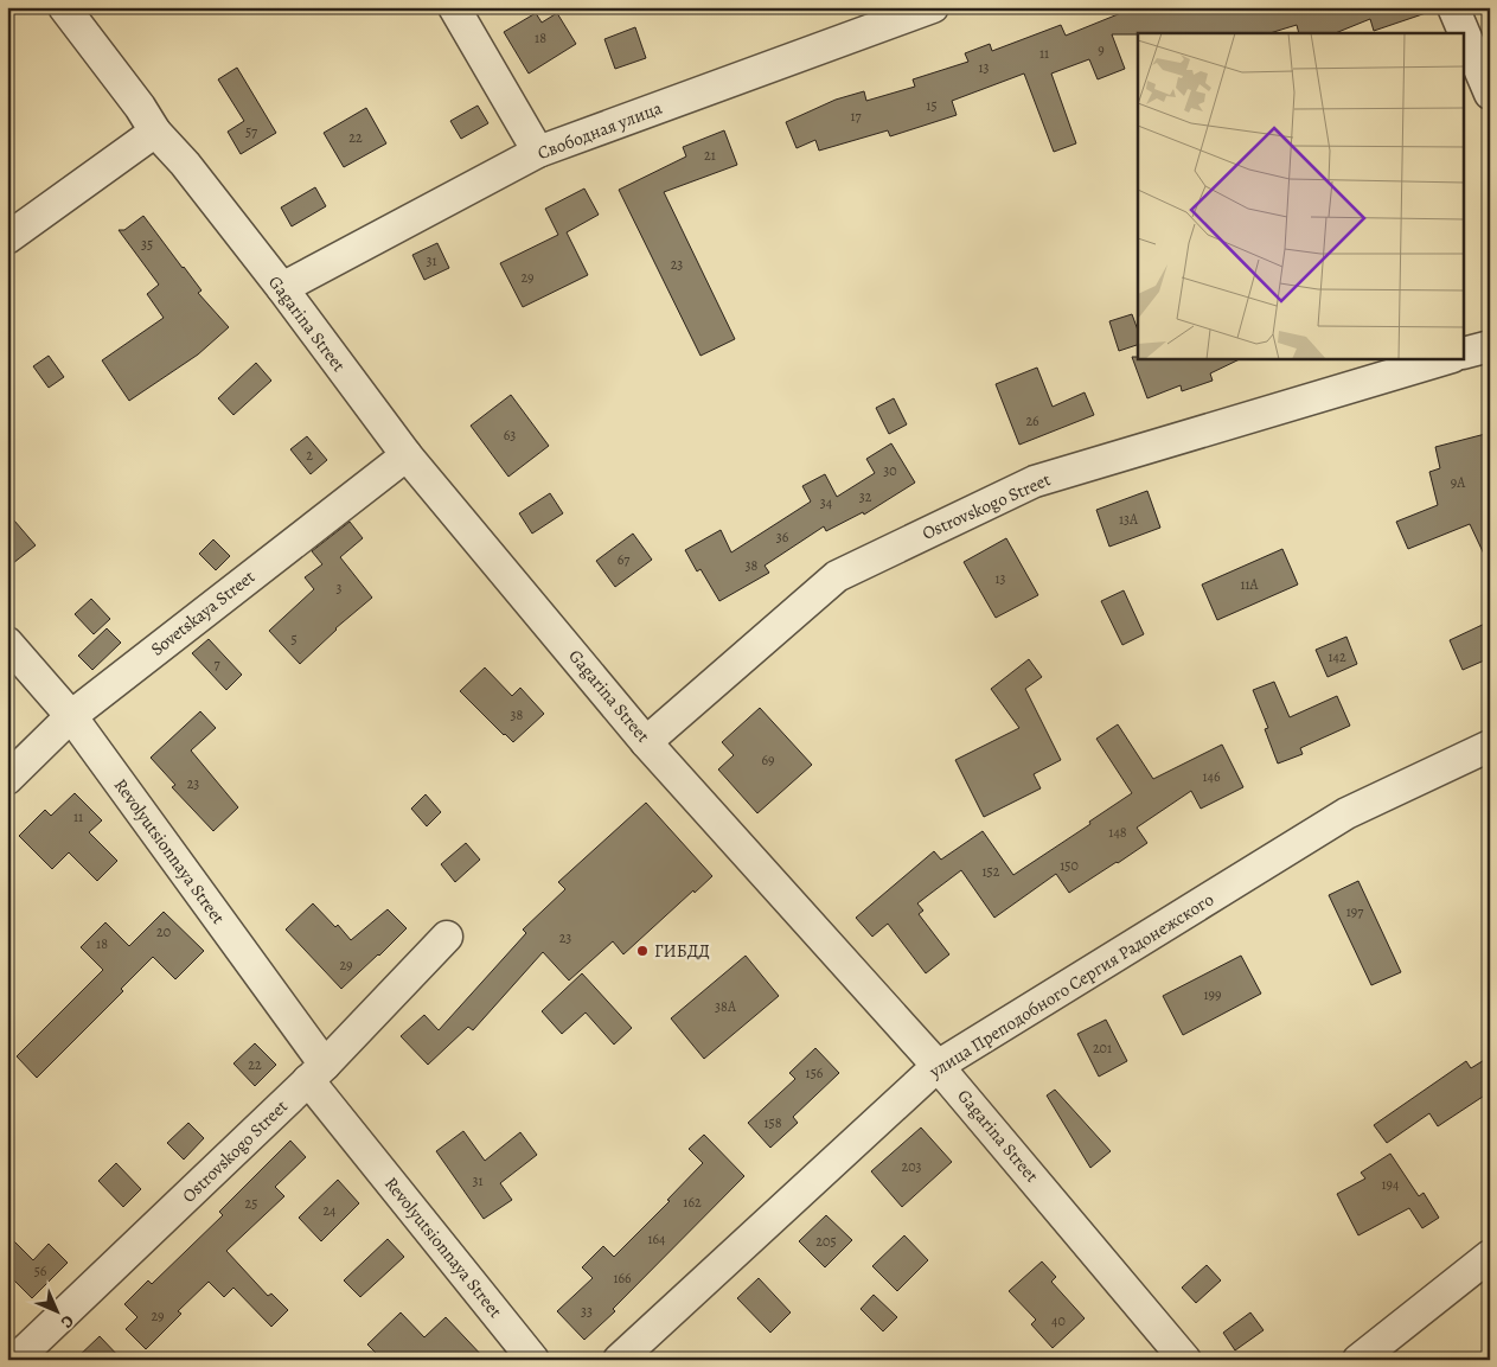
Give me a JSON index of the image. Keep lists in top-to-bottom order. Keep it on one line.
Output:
{"streets":{"street":["Свободная улица","Gagarina Street","Ostrovskogo Street","Sovetskaya Street","Revolyutsionnaya Street","улица Преподобного Сергия Радонежского"]},"crossings":[["Свободная улица","Gagarina Street"],["Gagarina Street","Ostrovskogo Street"],["Gagarina Street","Sovetskaya Street"],["Gagarina Street","улица Преподобного Сергия Радонежского"],["Ostrovskogo Street","Revolyutsionnaya Street"],["Sovetskaya Street","Revolyutsionnaya Street"]],"places":["ГИБДД"],"house_numbers":["18","9","11","13","15","17","57","22","21","35","31","23","29","26","63","2","30","9А","32","34","13А","36","67","38","13","11А","3","5","142","7","38","69","146","23","11","148","150","152","197","20","23","18","29","199","38А","201","22","156","158","203","31","194","162","25","24","164","205","56","166","33","29","40"],"north":"bottom right"}
